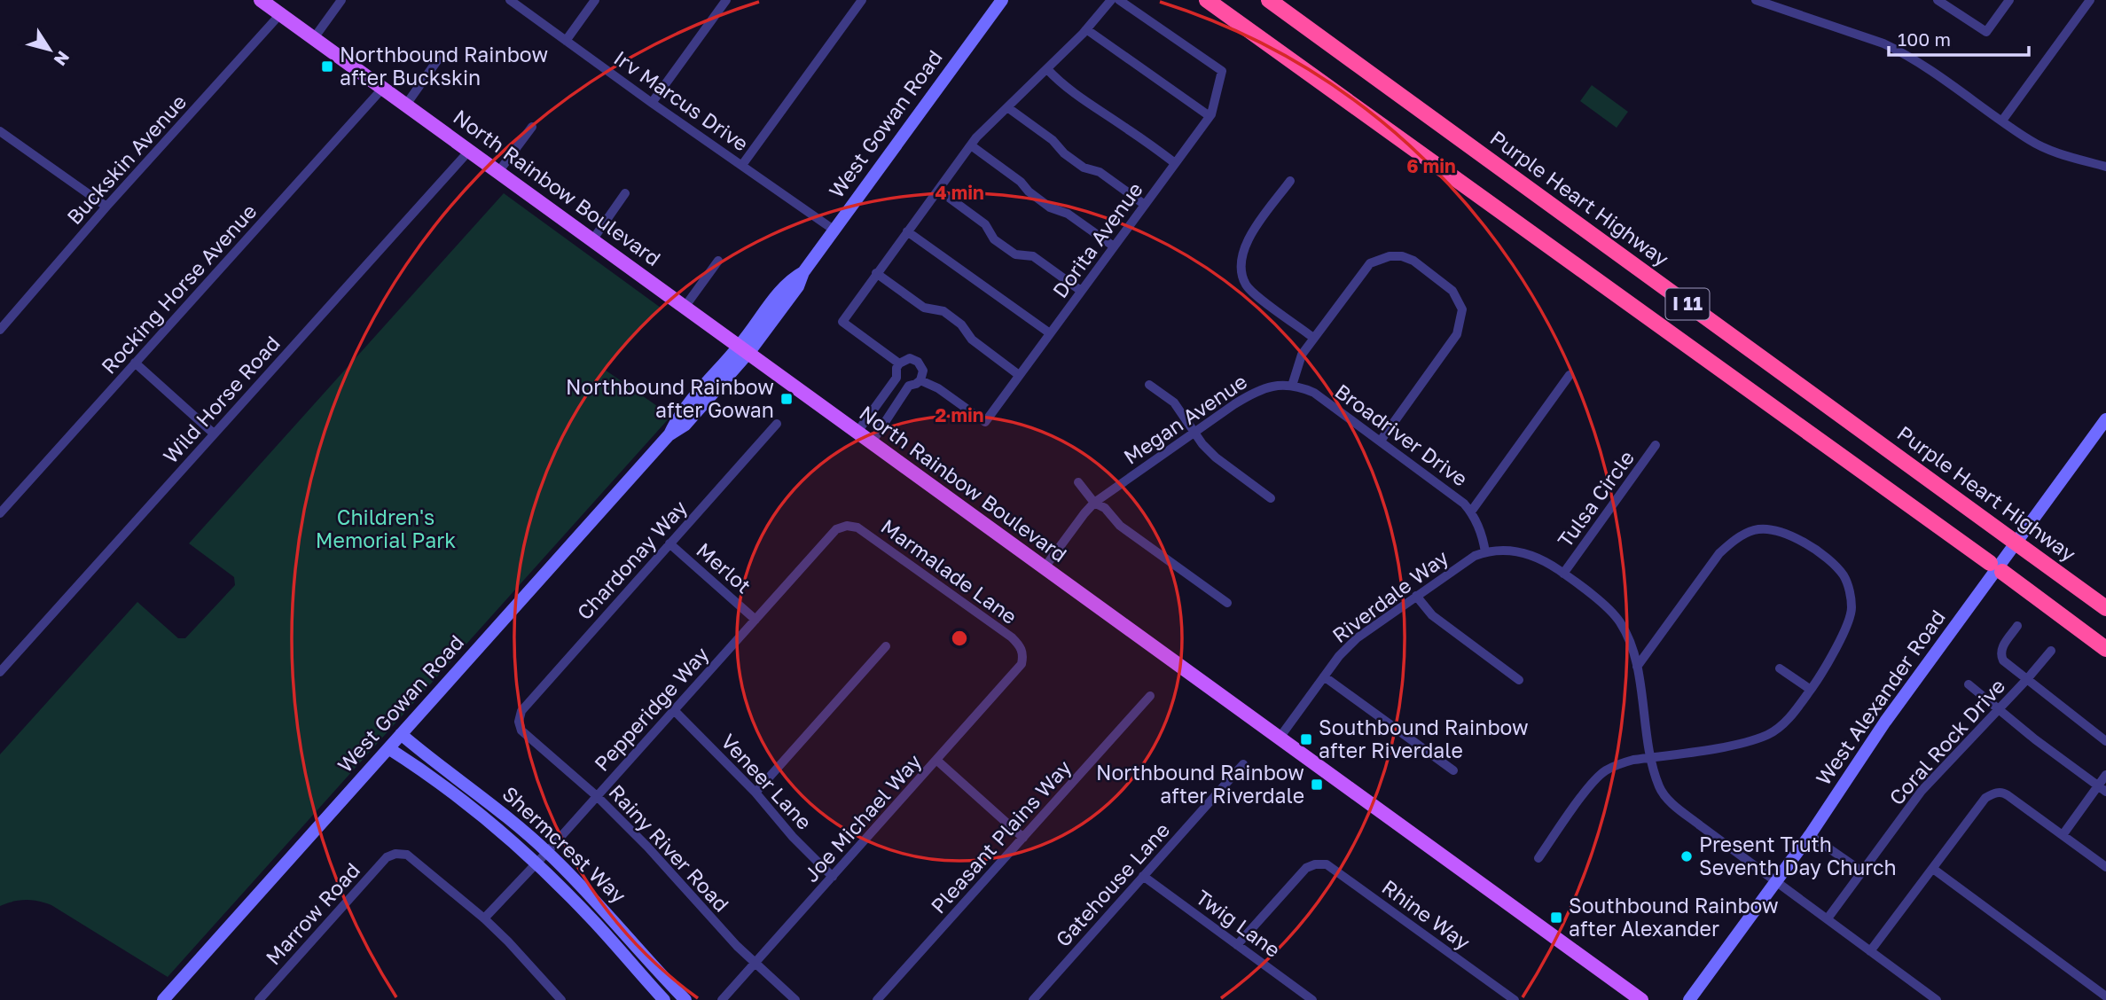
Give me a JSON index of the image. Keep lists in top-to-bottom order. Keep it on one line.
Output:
{"streets":{"highway":["Purple Heart Highway","I 11"],"main road":["North Rainbow Boulevard"],"street":["Irv Marcus Drive","West Gowan Road","Buckskin Avenue","Dorita Avenue","Rocking Horse Avenue","Wild Horse Road","Megan Avenue","Broadriver Drive","Tulsa Circle","Chardonay Way","Merlot","Marmalade Lane","Riverdale Way","West Alexander Road","Pepperidge Way","Coral Rock Drive","Veneer Lane","Joe Michael Way","Pleasant Plains Way","Shermcrest Way","Rainy River Road","Gatehouse Lane","Marrow Road","Rhine Way","Twig Lane"]},"crossings":[["Irv Marcus Drive","West Gowan Road"],["West Gowan Road","North Rainbow Boulevard"],["West Gowan Road","Shermcrest Way"],["Buckskin Avenue","North Rainbow Boulevard"],["North Rainbow Boulevard","Rocking Horse Avenue"],["North Rainbow Boulevard","Wild Horse Road"],["North Rainbow Boulevard","Megan Avenue"],["North Rainbow Boulevard","Riverdale Way"],["Megan Avenue","Broadriver Drive"],["Broadriver Drive","Riverdale Way"],["Chardonay Way","Merlot"],["Chardonay Way","Rainy River Road"],["Merlot","Pepperidge Way"],["Marmalade Lane","Pepperidge Way"],["Marmalade Lane","Joe Michael Way"],["Pepperidge Way","Veneer Lane"],["Pepperidge Way","Shermcrest Way"],["Pepperidge Way","Rainy River Road"],["Pepperidge Way","Marrow Road"],["Veneer Lane","Joe Michael Way"],["Joe Michael Way","Rainy River Road"],["Gatehouse Lane","Twig Lane"],["Rhine Way","Twig Lane"]],"parks":["Children's Memorial Park"],"places":{"transit":["Northbound Rainbow after Buckskin","Northbound Rainbow after Gowan","Southbound Rainbow after Riverdale","Northbound Rainbow after Riverdale","Southbound Rainbow after Alexander"],"other":["Present Truth Seventh Day Church"]},"scale_bar":"100 m","north":"bottom right","rings":["6 min","4 min","2 min"]}
